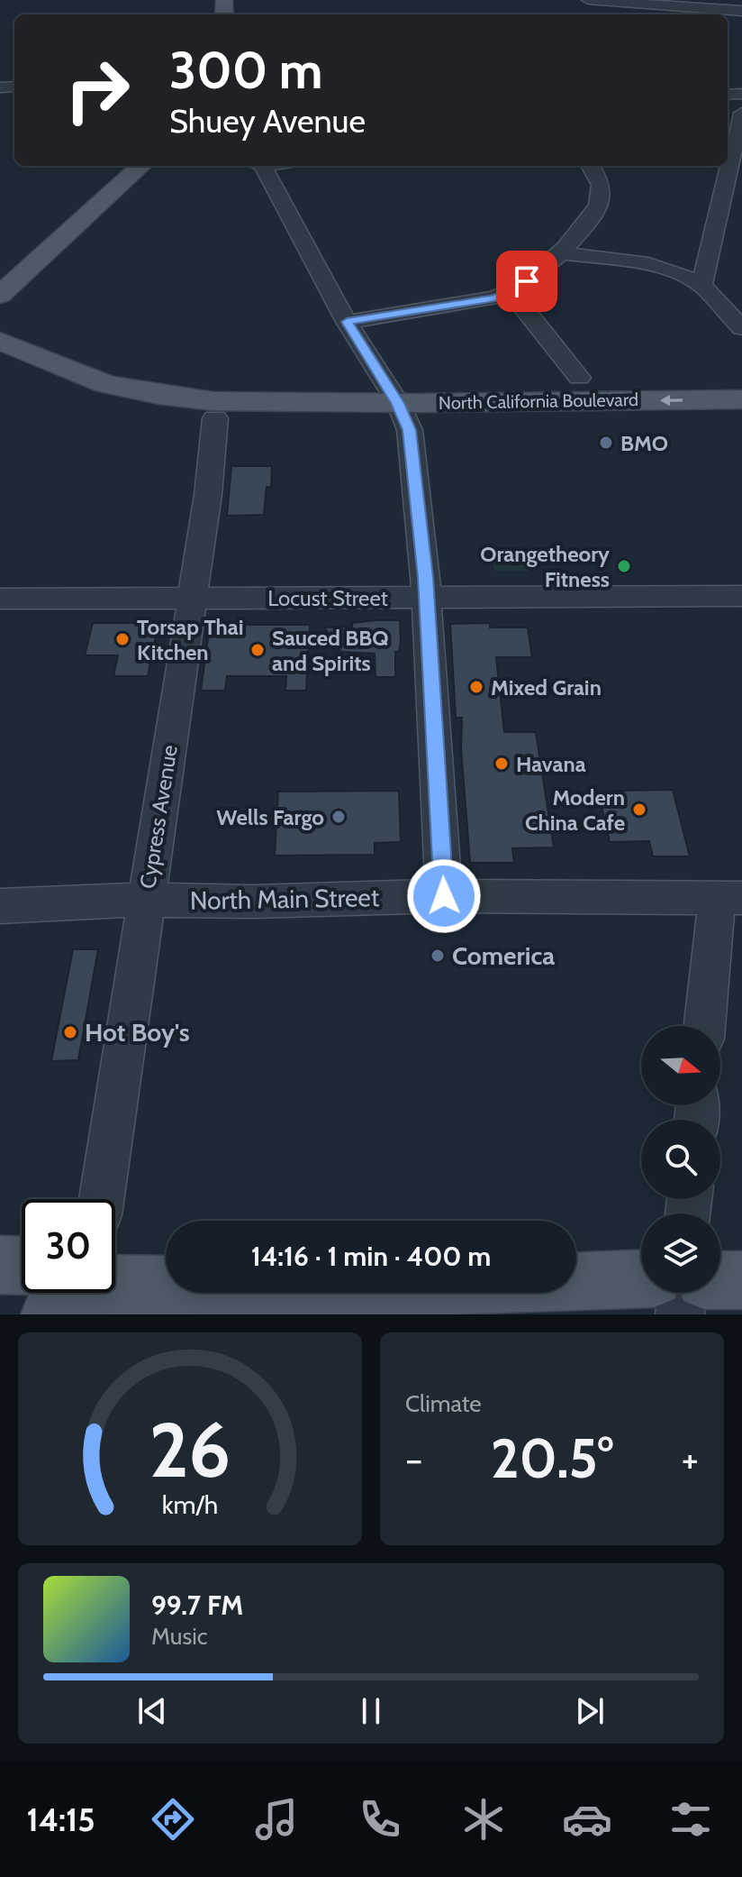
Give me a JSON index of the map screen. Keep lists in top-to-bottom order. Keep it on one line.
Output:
{"streets":{"main road":["North California Boulevard"],"street":["Locust Street","Cypress Avenue","North Main Street"]},"crossings":[["North California Boulevard","Cypress Avenue"],["Locust Street","Cypress Avenue"],["Cypress Avenue","North Main Street"]],"places":["BMO","Orangetheory Fitness","Torsap Thai Kitchen","Sauced BBQ and Spirits","Mixed Grain","Havana","Modern China Cafe","Wells Fargo","Comerica","Hot Boy's"],"north":"right","page":{"turn":["300 m","Shuey Avenue"],"limit":"30","trip":"14:16 · 1 min · 400 m","tile":"Climate","heat":["−","20.5°","+"],"song":["99.7 FM","Music"],"tabs":"14:15","gauge":["26","km/h"]}}
